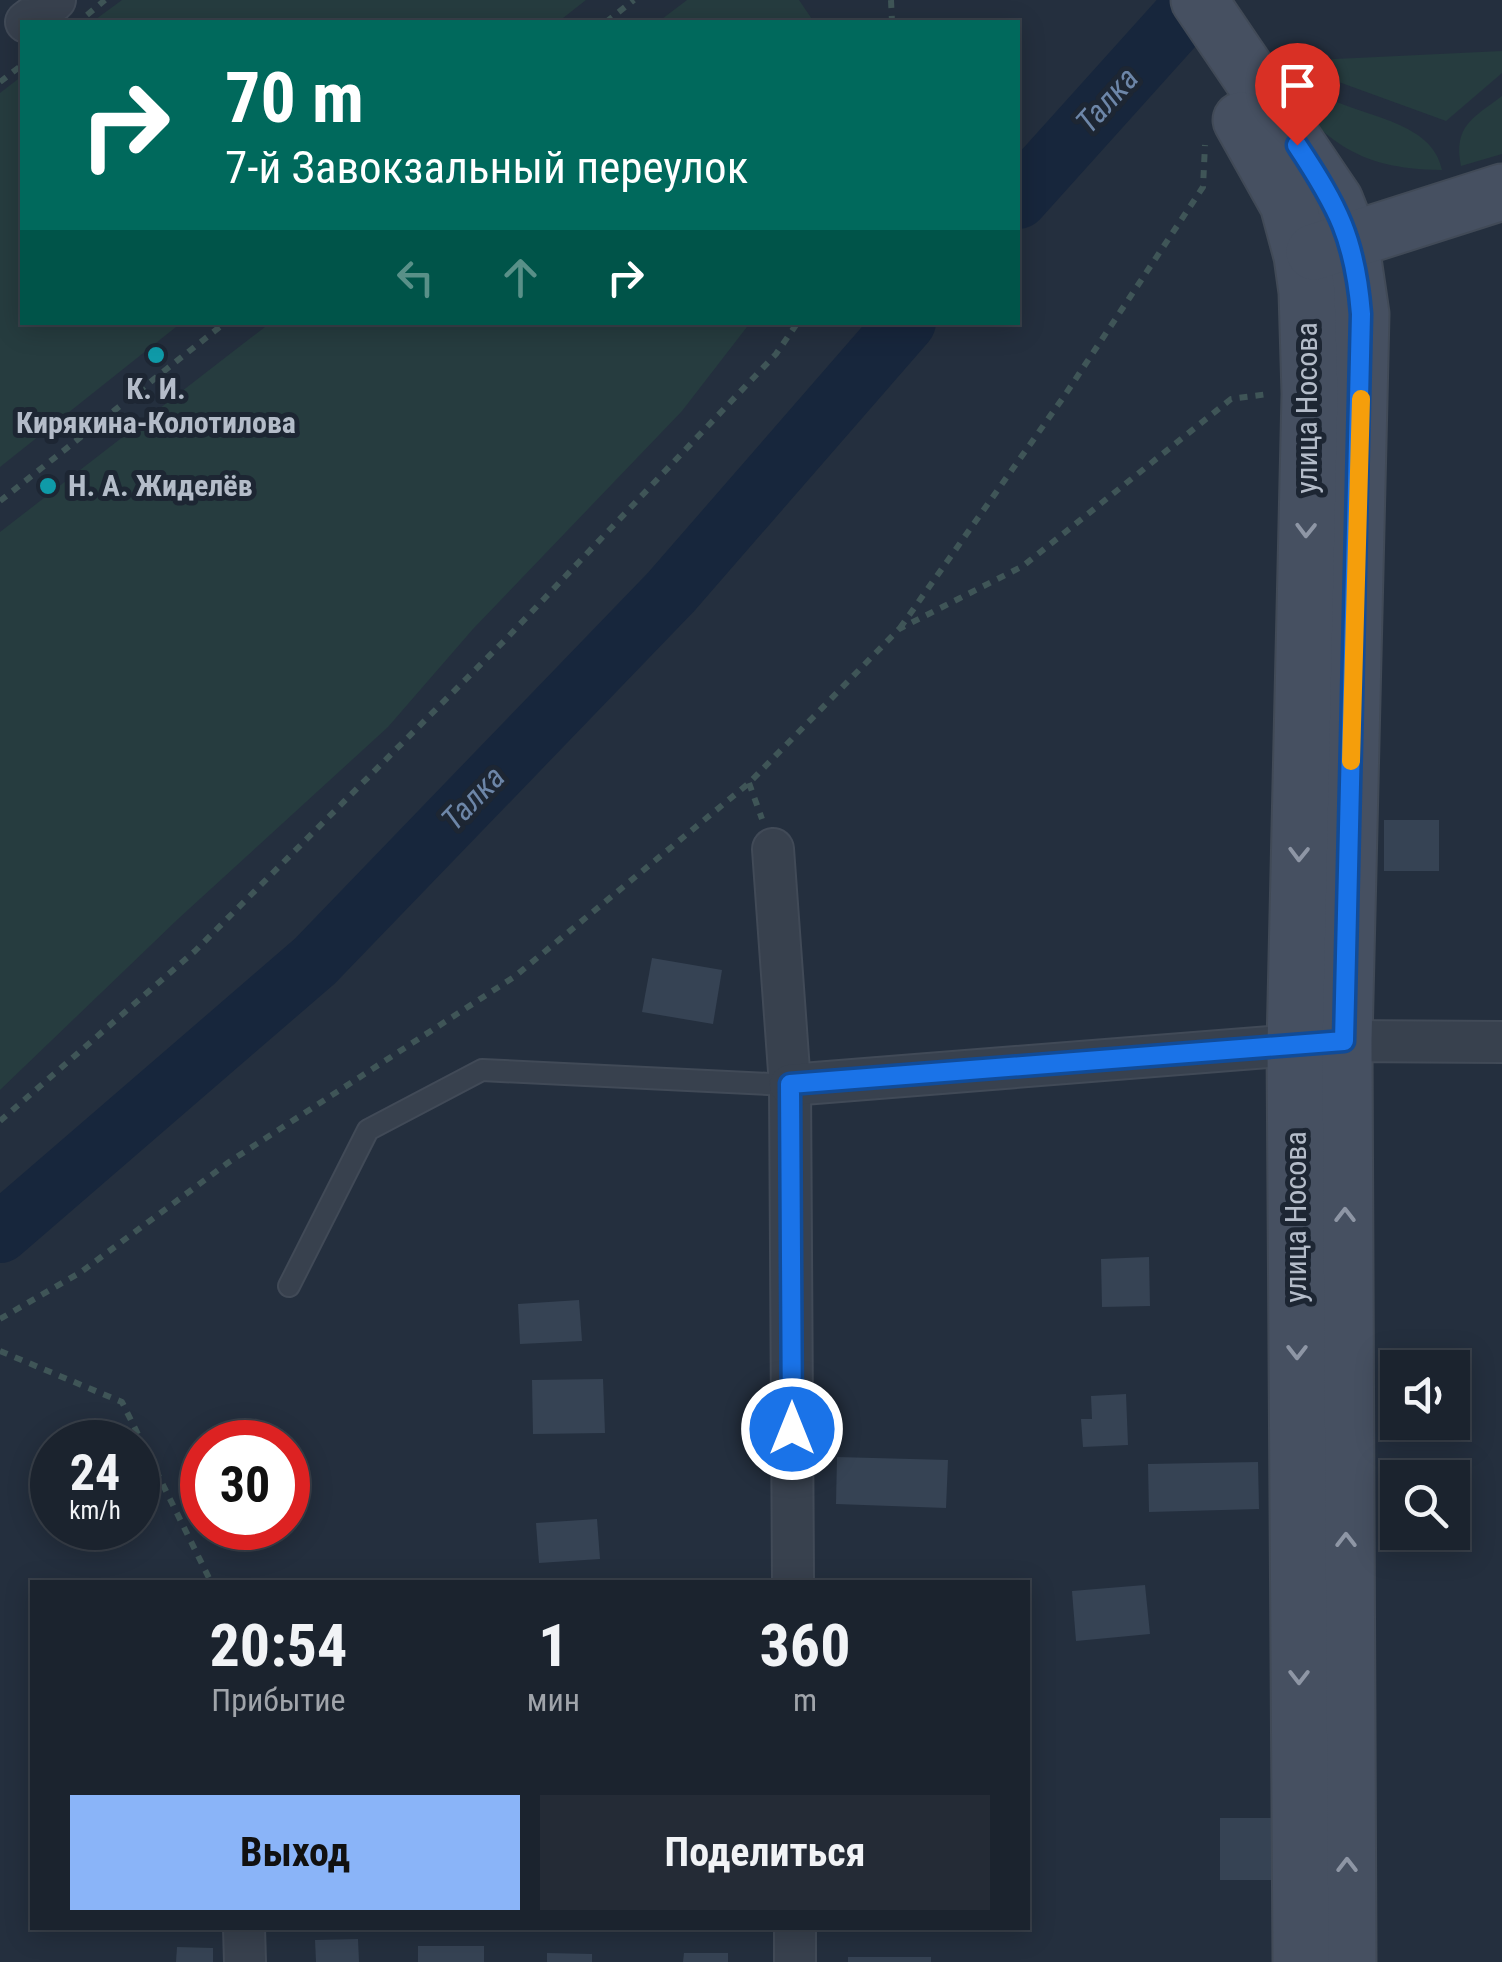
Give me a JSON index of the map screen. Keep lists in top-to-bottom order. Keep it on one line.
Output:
{"streets":{"main road":["улица Носова"]},"water":["Талка"],"places":["К. И. Кирякина-Колотилова","Н. А. Жиделёв"],"page":{"turn":["70 m","7-й Завокзальный переулок"],"speed":"24 km/h","limit":"30","eta":["20:54","Прибытие","1","мин","360","m"],"buttons":["Выход","Поделиться"]}}
